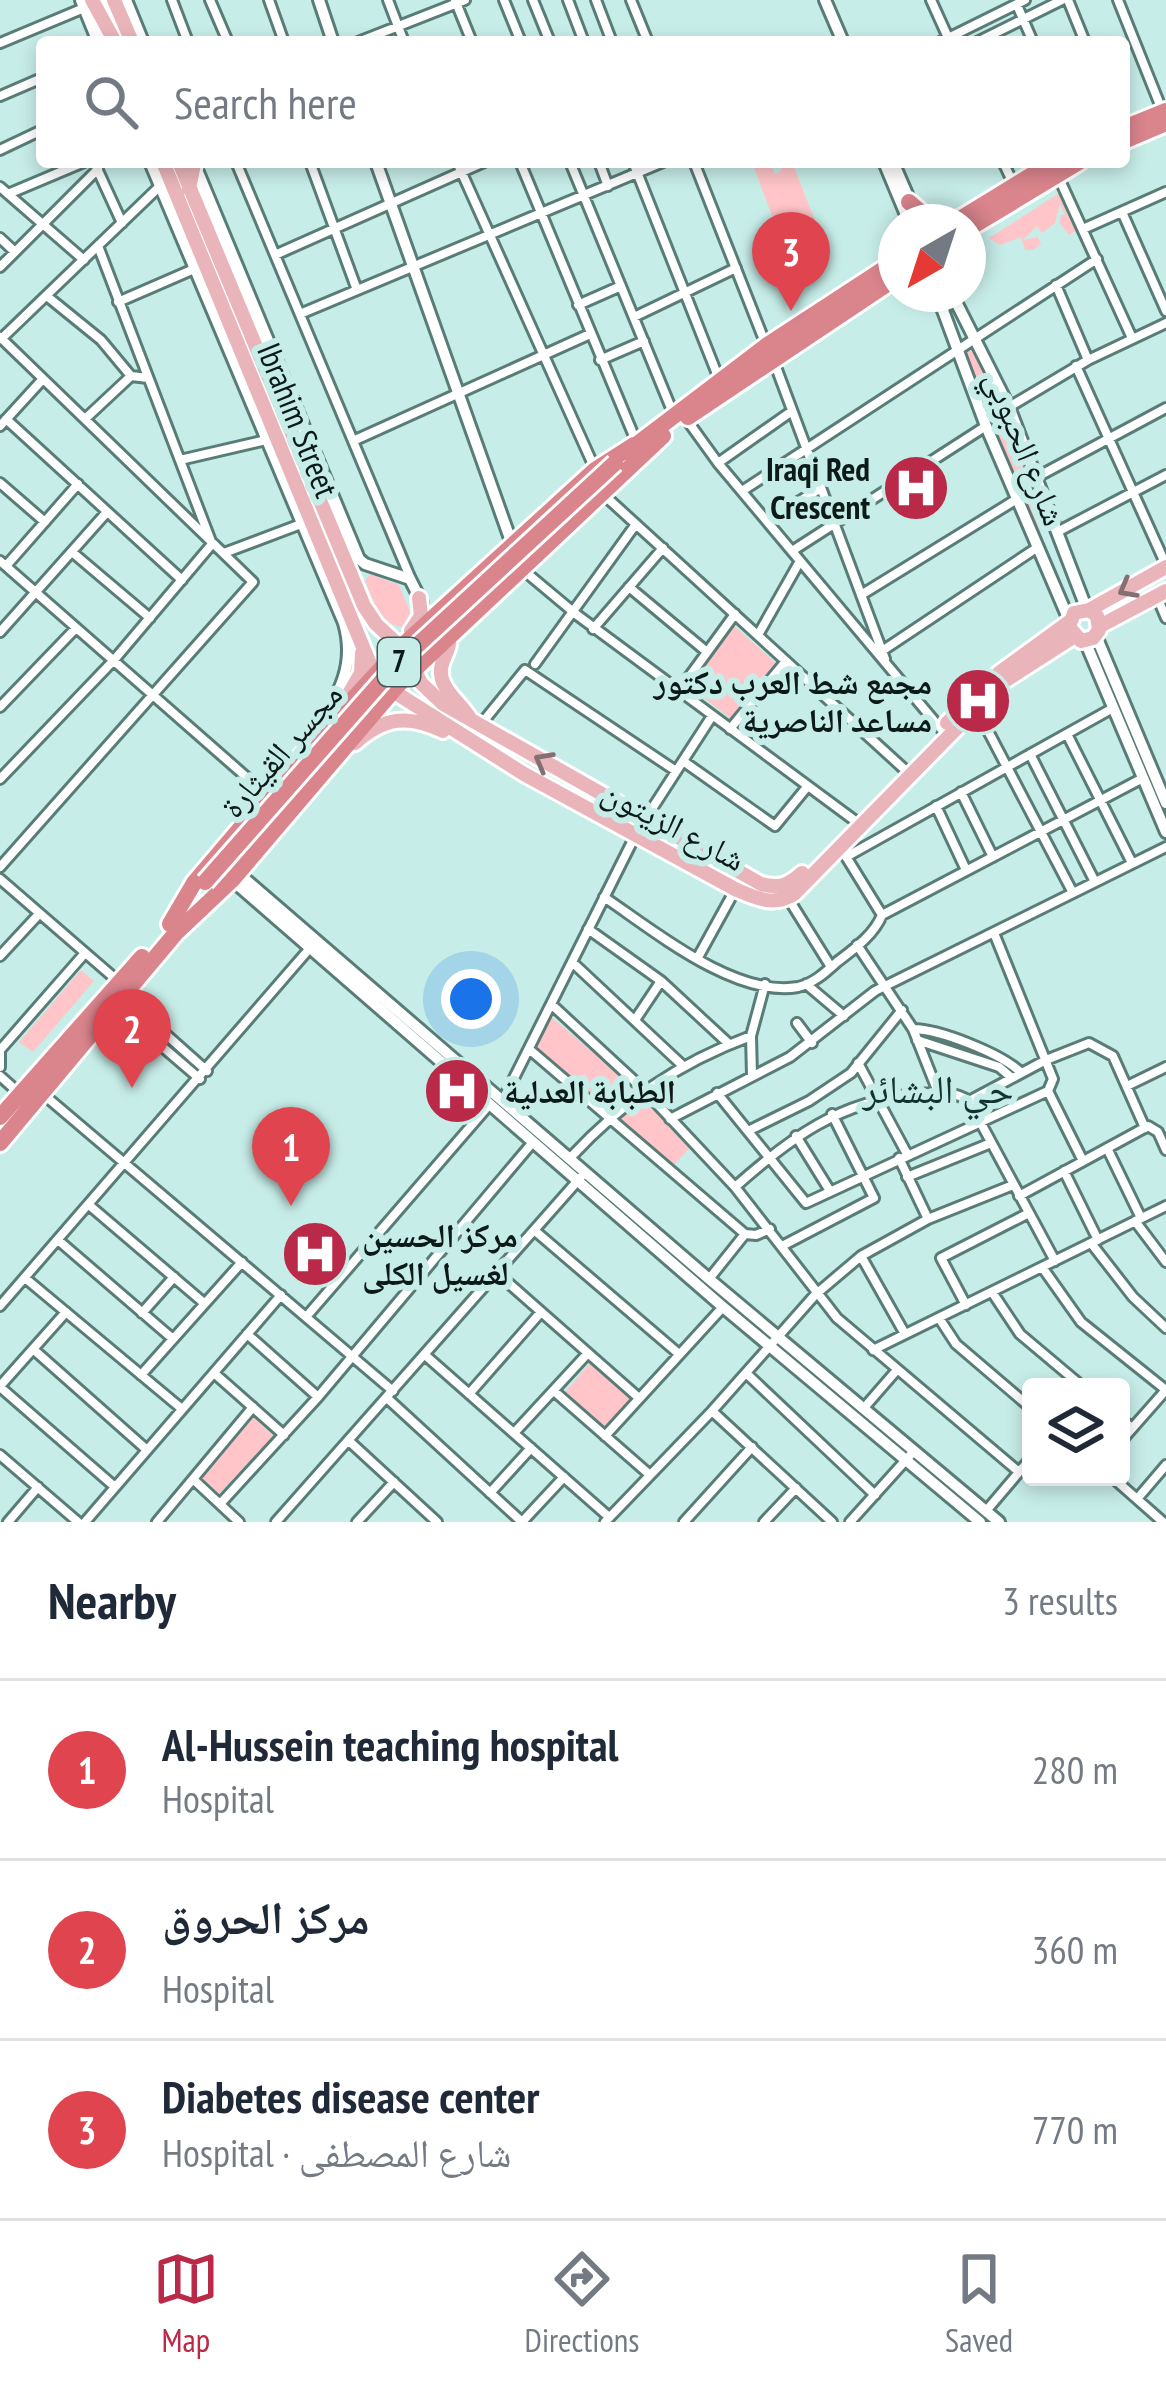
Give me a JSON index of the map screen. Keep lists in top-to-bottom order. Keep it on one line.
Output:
{"streets":{"highway":["7","مجسر القيثارة"],"main road":["Ibrahim Street","شارع الزيتون"],"street":["شارع الحبوبي"]},"crossings":[["Ibrahim Street","شارع الزيتون"],["شارع الحبوبي","شارع الزيتون"],["7","مجسر القيثارة"]],"districts":["حي البشائر"],"places":{"hospital":["Iraqi Red Crescent","مجمع شط العرب دكتور مساعد الناصرية","الطبابة العدلية","مركز الحسين لغسيل الكلى"]},"north":"bottom left","page":{"search":"Search here","pins":["3","2","1"],"heading":["Nearby","3 results"],"list":[{"mark":"1","name":"Al-Hussein teaching hospital","note":"Hospital","value":"280 m"},{"mark":"2","name":"مركز الحروق","note":"Hospital","value":"360 m"},{"mark":"3","name":"Diabetes disease center","note":"Hospital · شارع المصطفى","value":"770 m"}],"nav":["Map","Directions","Saved"]}}
